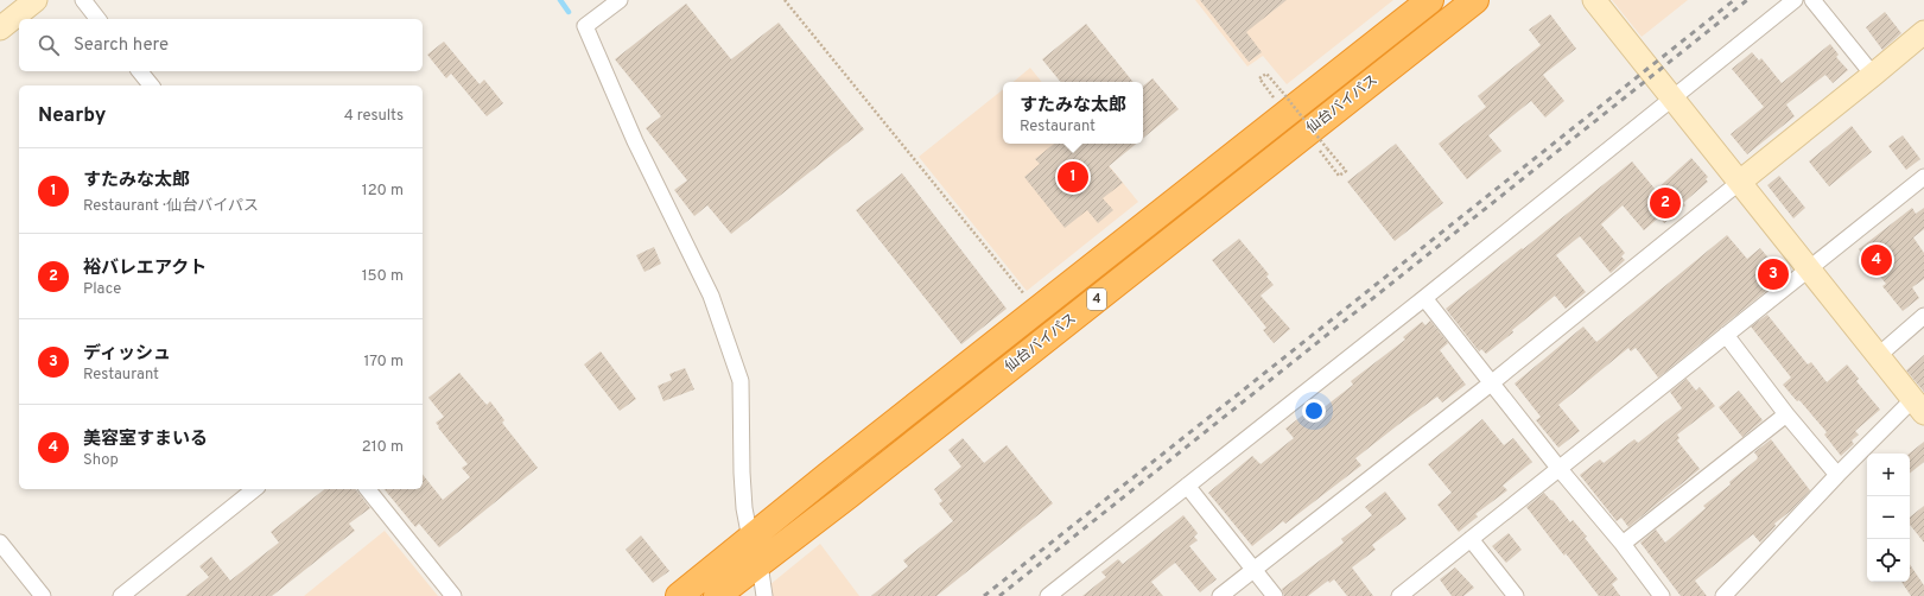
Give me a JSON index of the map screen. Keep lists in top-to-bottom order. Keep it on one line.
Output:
{"streets":{"highway":["仙台バイパス","4"]},"page":{"search":"Search here","popup":["すたみな太郎","Restaurant"],"heading":["Nearby","4 results"],"list":[{"mark":"1","name":"すたみな太郎","note":"Restaurant · 仙台バイパス","value":"120 m"},{"mark":"2","name":"裕バレエアクト","note":"Place","value":"150 m"},{"mark":"3","name":"ディッシュ","note":"Restaurant","value":"170 m"},{"mark":"4","name":"美容室すまいる","note":"Shop","value":"210 m"}],"pins":["1","2","4","3"],"map_buttons":["+","−"]}}
